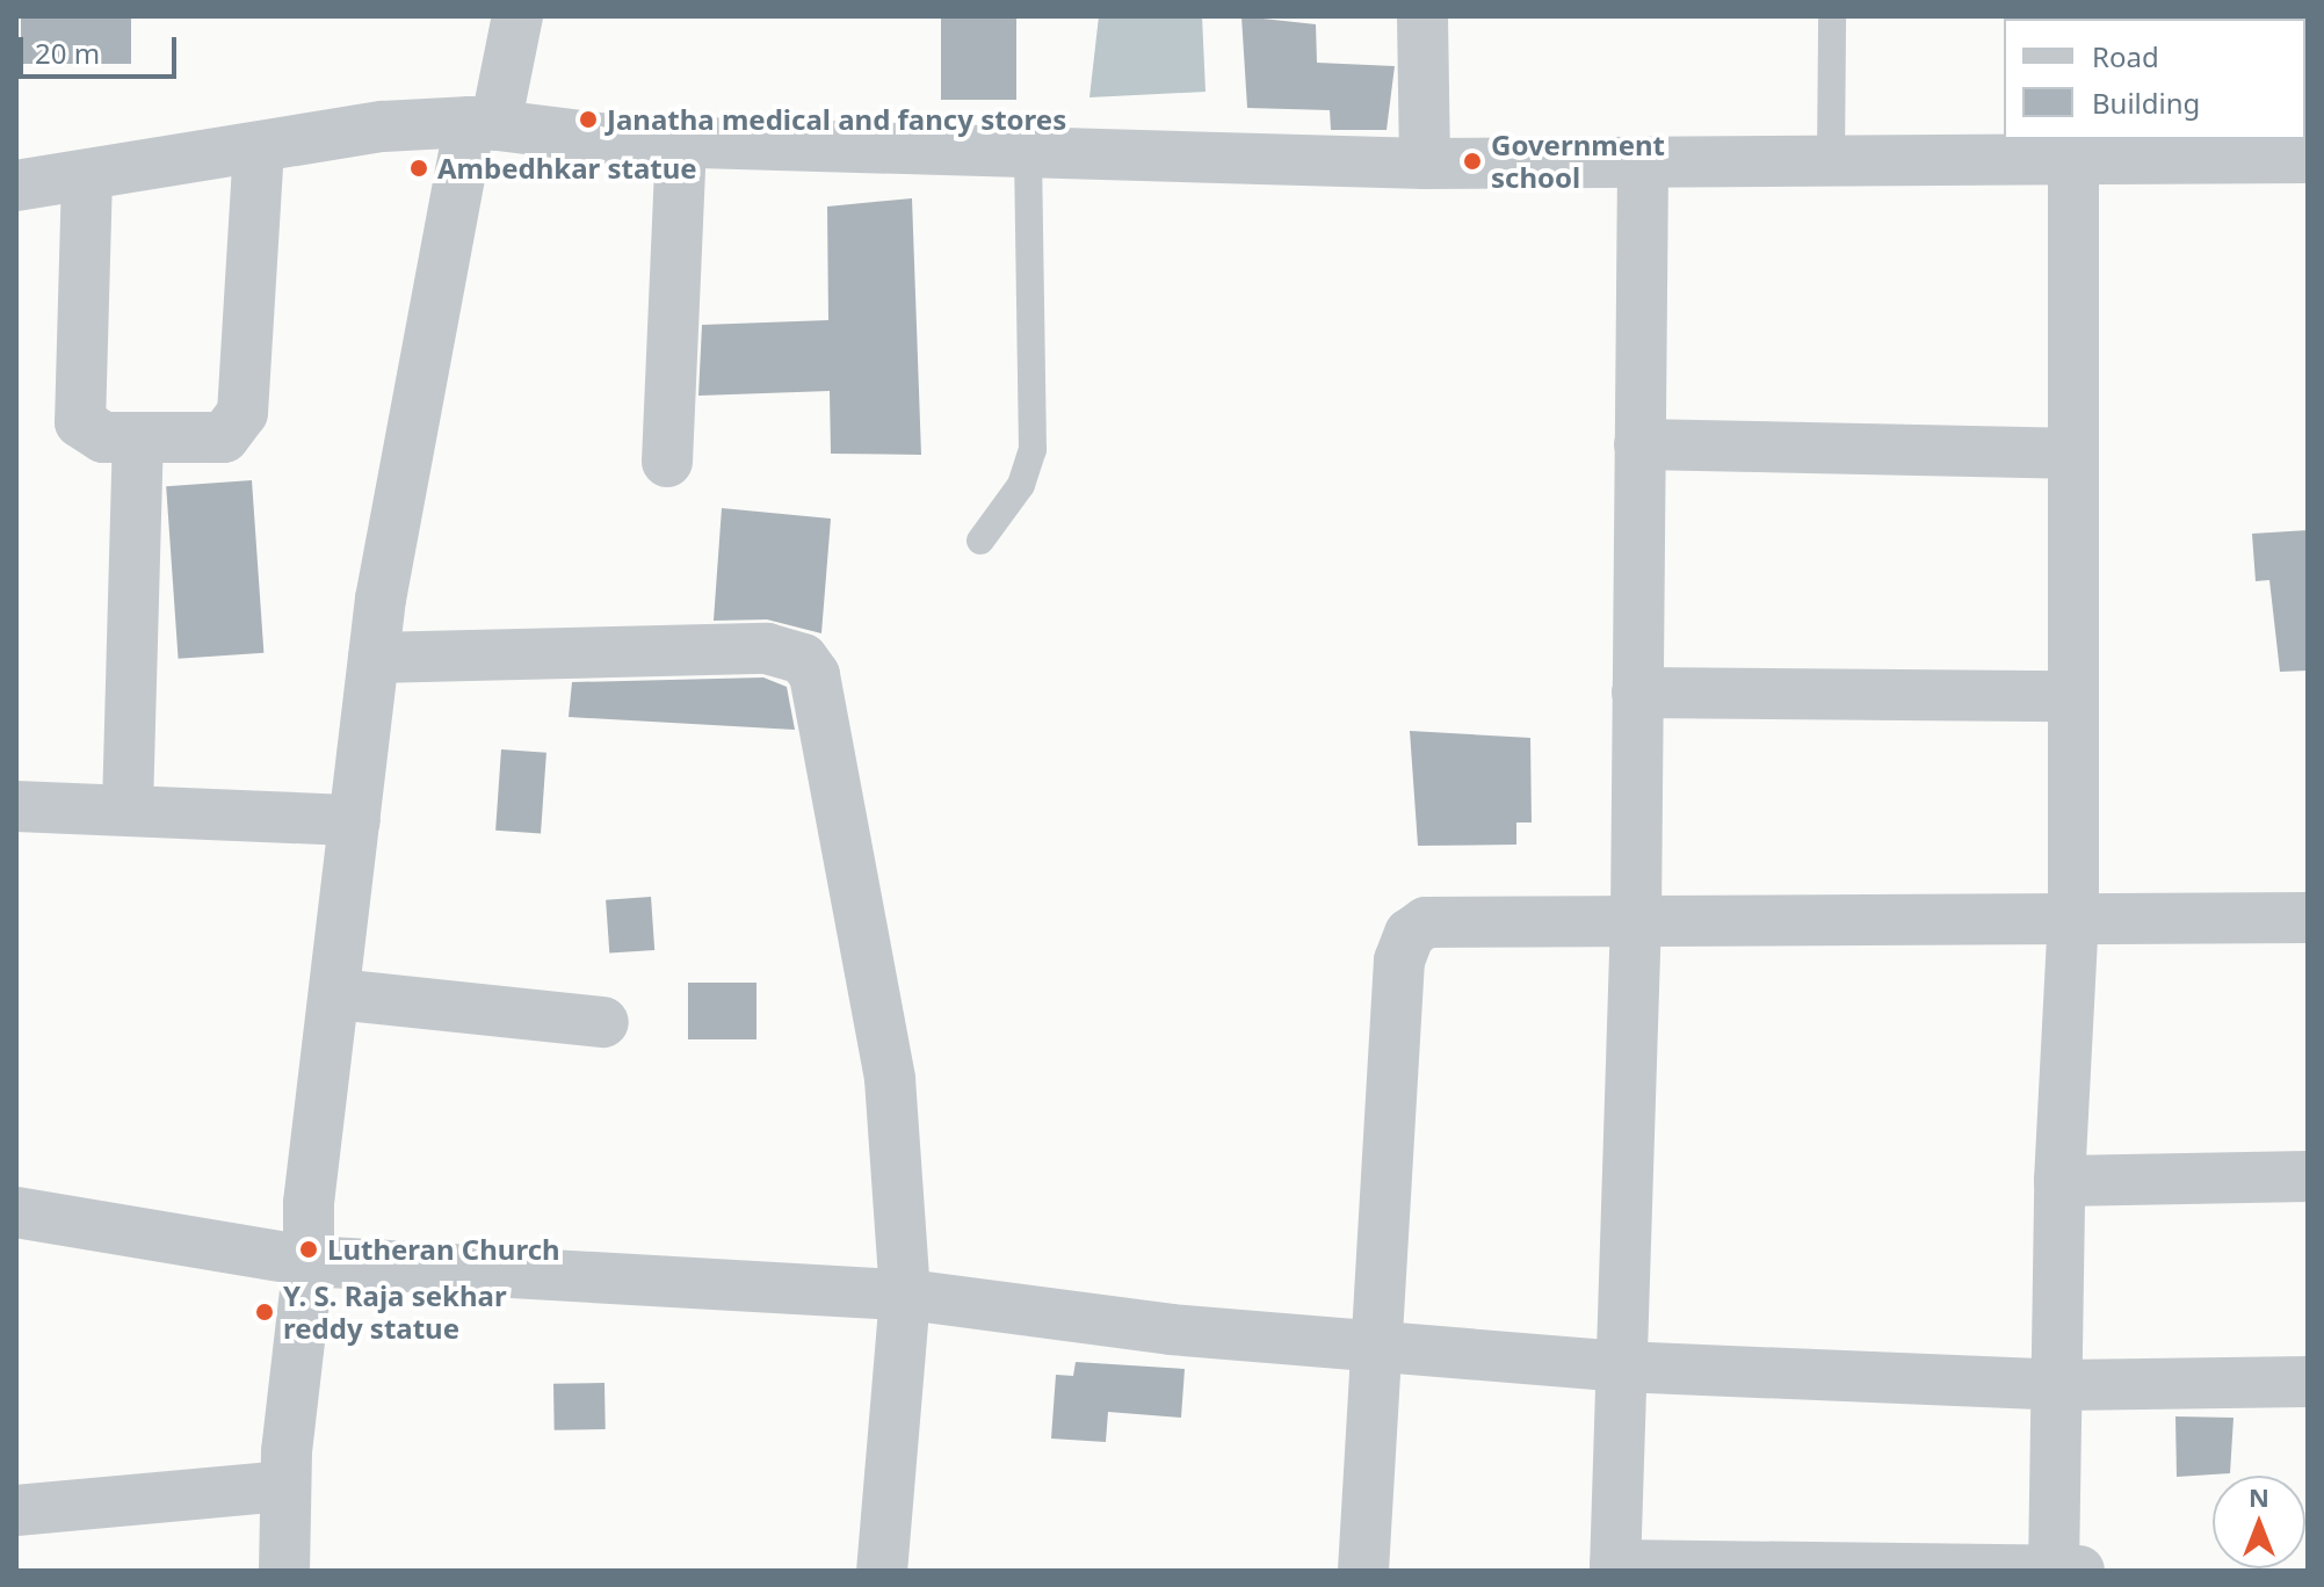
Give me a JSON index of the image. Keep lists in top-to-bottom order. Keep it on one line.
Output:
{"places":["Janatha medical and fancy stores","Government school","Ambedhkar statue","Lutheran Church","Y. S. Raja sekhar reddy statue"],"legend":["Road","Building"],"scale_bar":"20 m","north":"top"}
